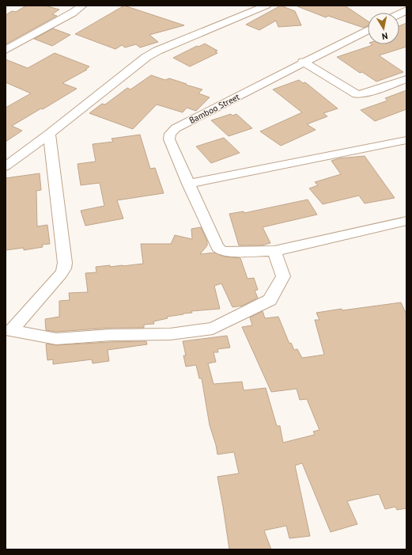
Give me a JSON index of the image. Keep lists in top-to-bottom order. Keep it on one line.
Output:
{"streets":{"street":["Bamboo Street"]},"north":"bottom"}
